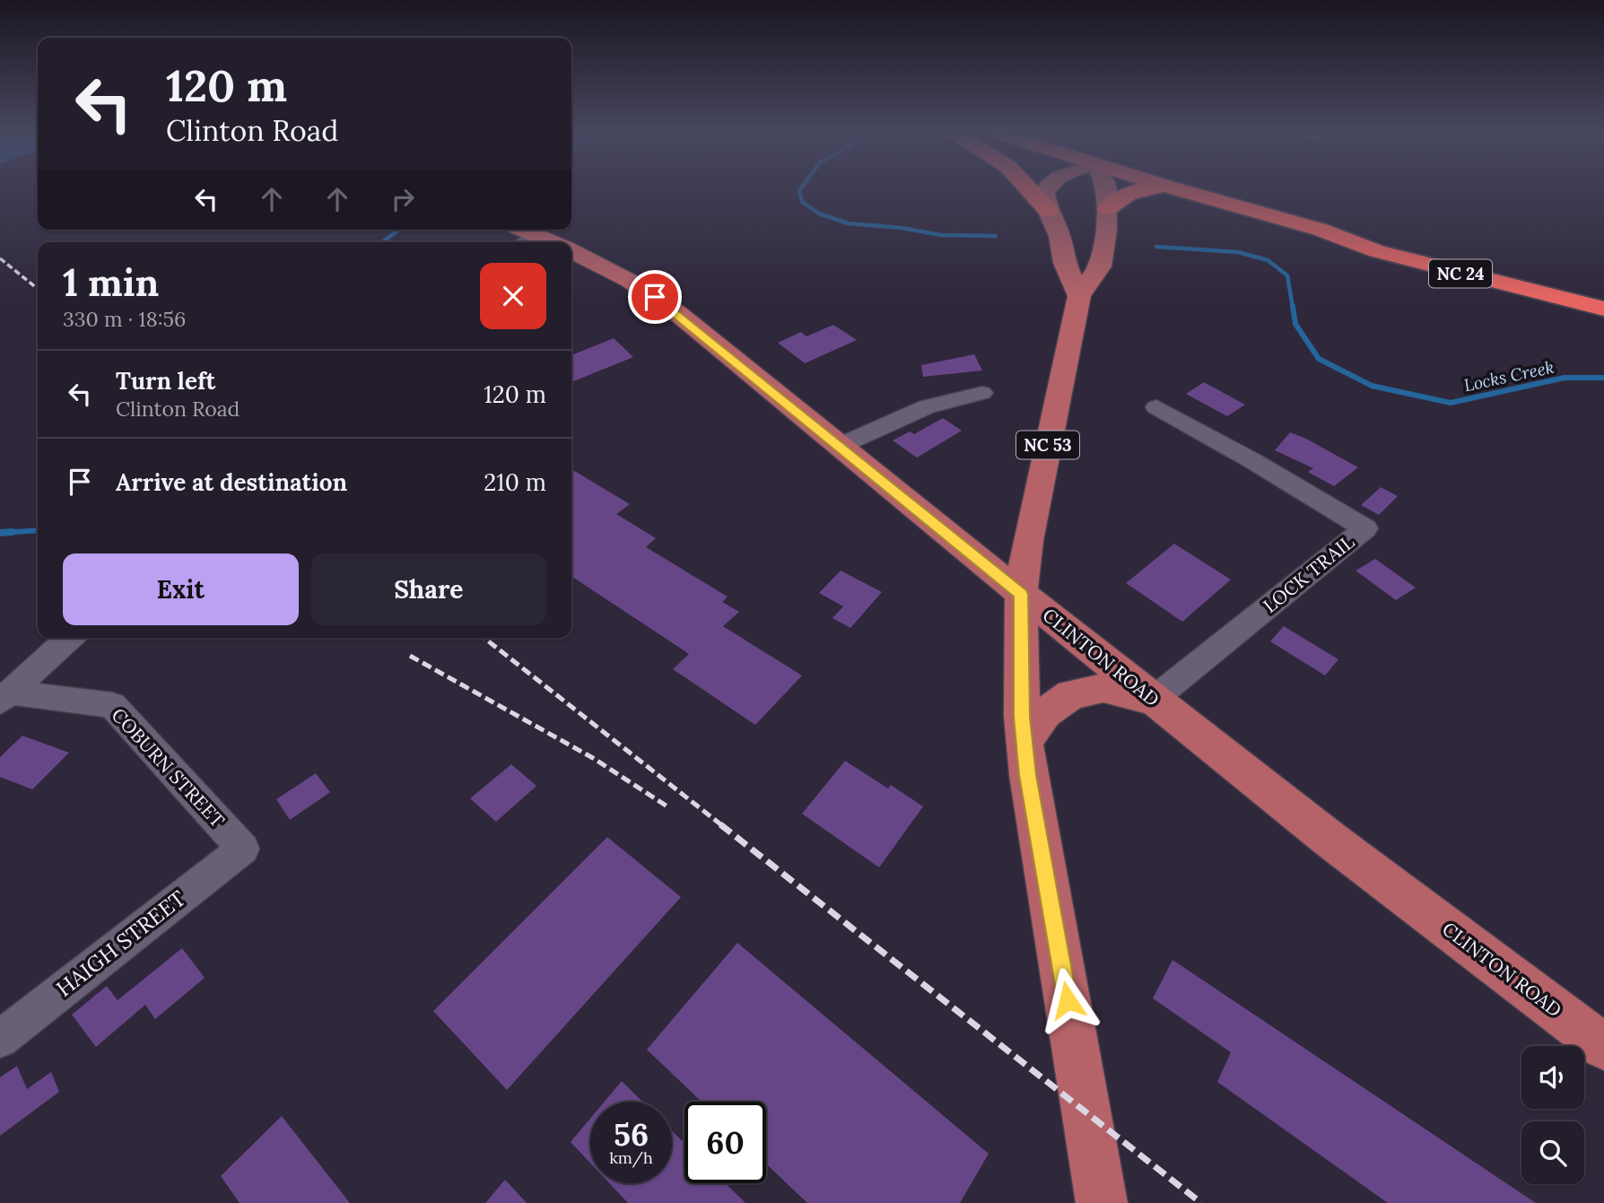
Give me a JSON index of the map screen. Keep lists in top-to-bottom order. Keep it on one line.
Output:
{"streets":{"highway":["NC 24"],"main road":["NC 53","CLINTON ROAD"],"street":["LOCK TRAIL","COBURN STREET","HAIGH STREET"]},"crossings":[["NC 53","CLINTON ROAD"],["LOCK TRAIL","CLINTON ROAD"],["COBURN STREET","HAIGH STREET"]],"water":["Locks Creek"],"page":{"turn":["120 m","Clinton Road"],"heading":["1 min","330 m · 18:56"],"list":[{"name":"Turn left","note":"Clinton Road","value":"120 m"},{"name":"Arrive at destination","value":"210 m"}],"buttons":["Exit","Share"],"speed":"56 km/h","limit":"60"}}
